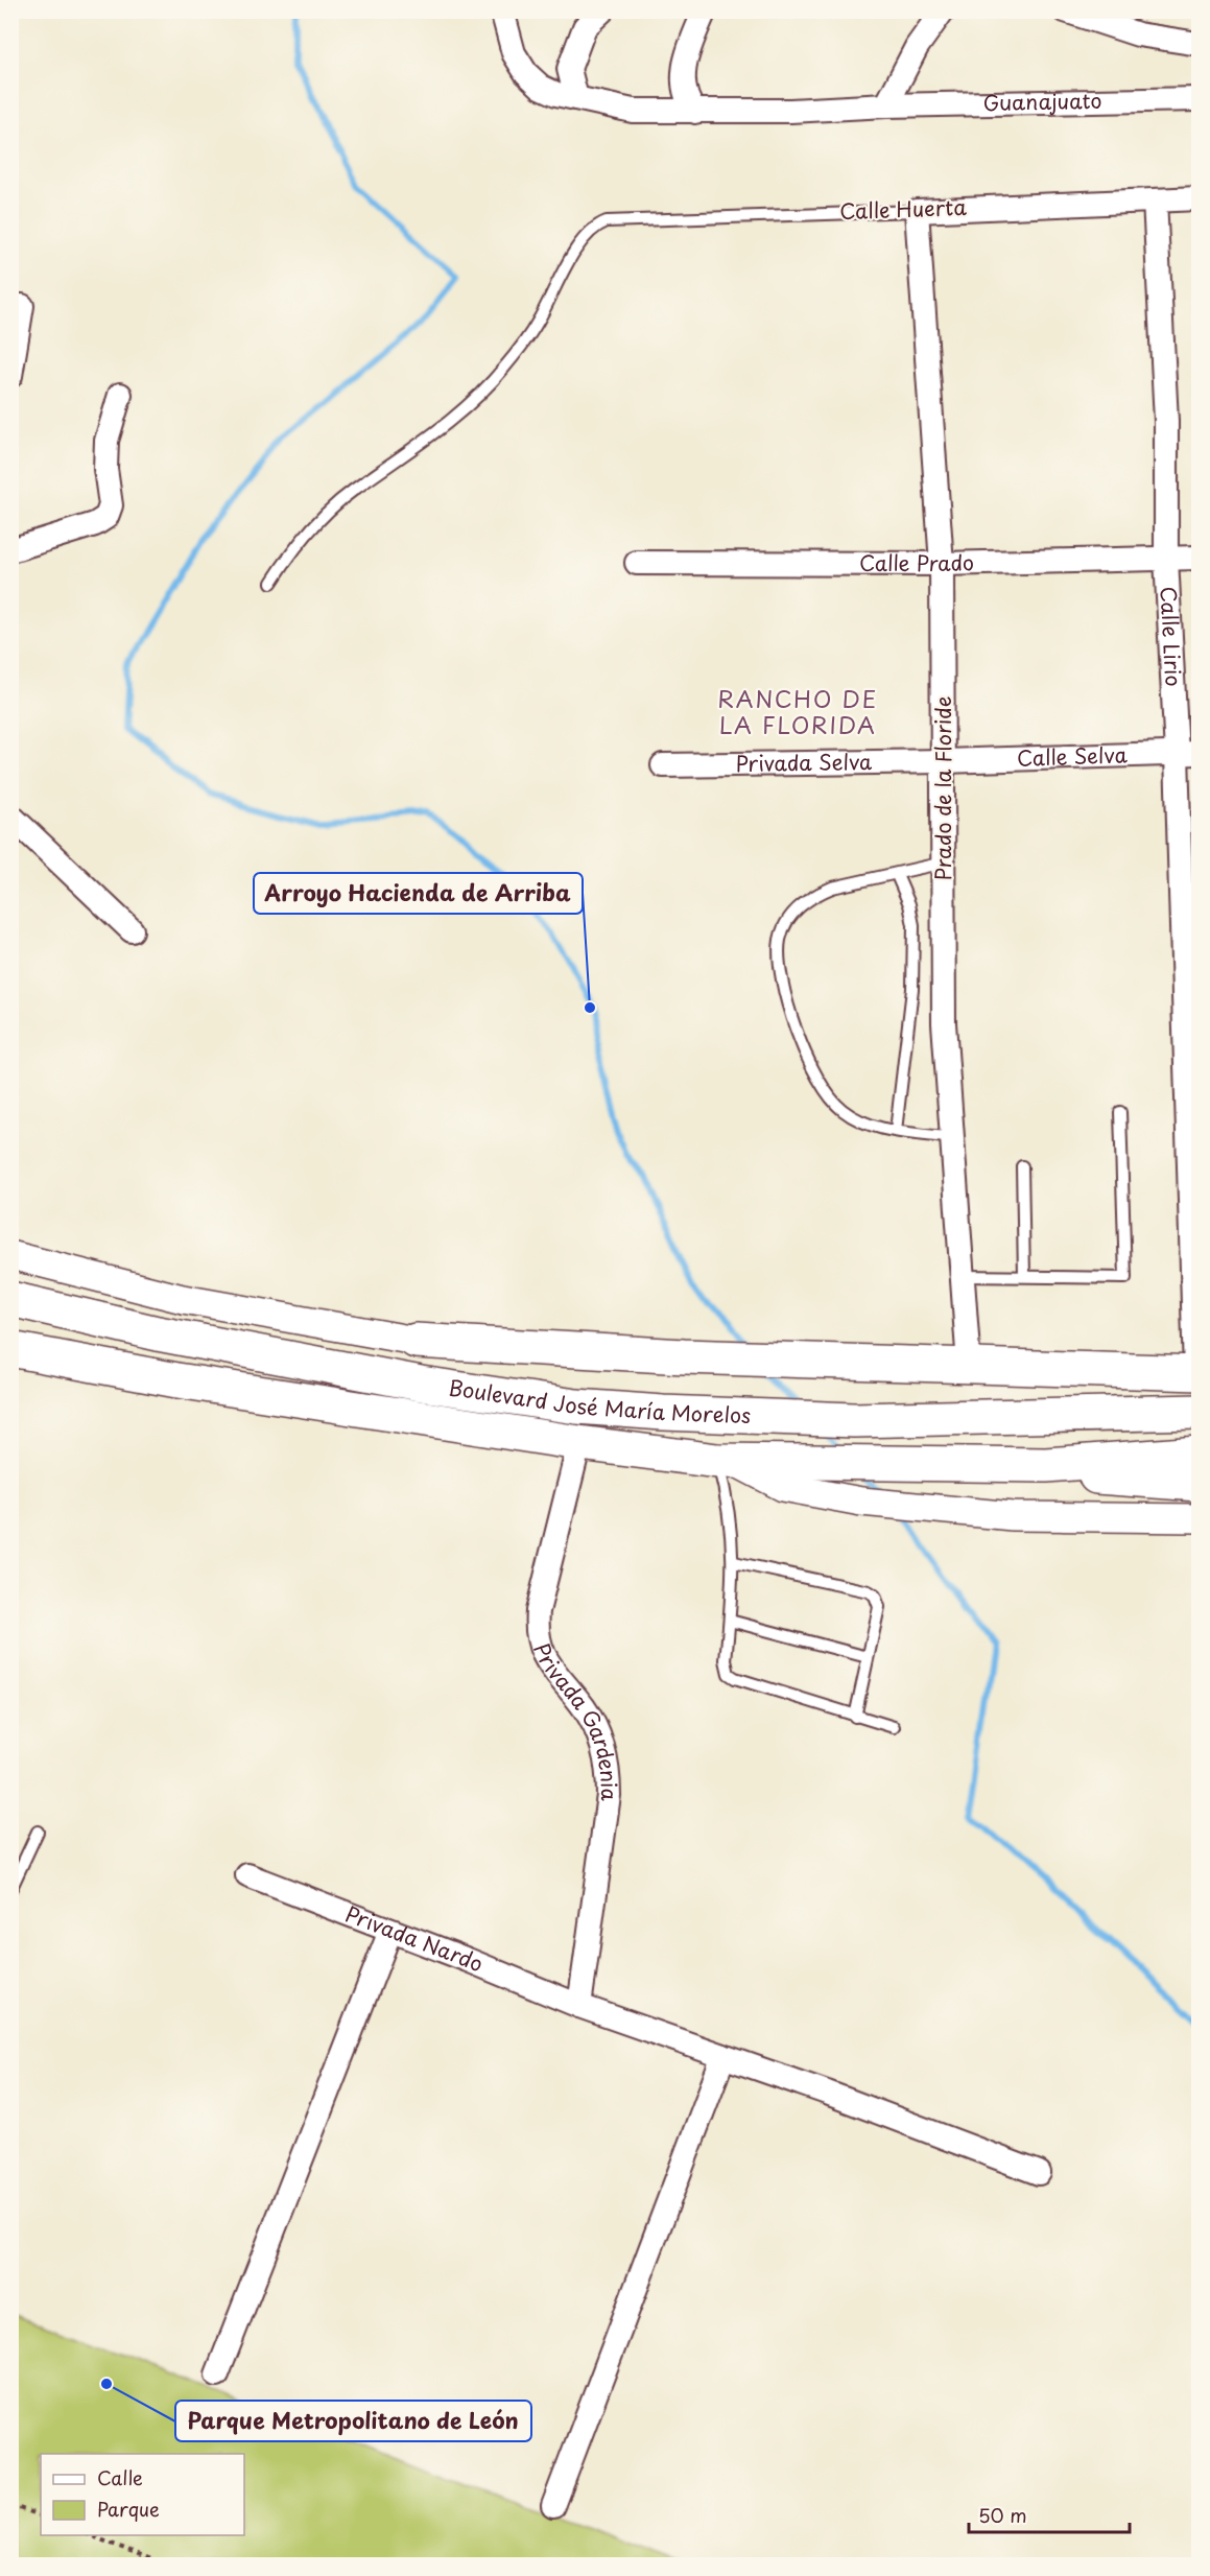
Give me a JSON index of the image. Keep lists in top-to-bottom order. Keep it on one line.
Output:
{"streets":{"main road":["Boulevard José María Morelos"],"street":["Guanajuato","Calle Huerta","Calle Prado","Calle Lirio","Calle Selva","Privada Selva","Prado de la Floride","Privada Gardenia","Privada Nardo"]},"crossings":[["Calle Huerta","Calle Lirio"],["Calle Huerta","Prado de la Floride"],["Calle Prado","Calle Lirio"],["Calle Prado","Prado de la Floride"],["Calle Lirio","Calle Selva"],["Calle Selva","Privada Selva"],["Calle Selva","Prado de la Floride"],["Privada Selva","Prado de la Floride"],["Boulevard José María Morelos","Privada Gardenia"],["Privada Gardenia","Privada Nardo"]],"districts":["RANCHO DE LA FLORIDA"],"places":["Arroyo Hacienda de Arriba","Parque Metropolitano de León"],"legend":["Calle","Parque"],"scale_bar":"50 m"}
